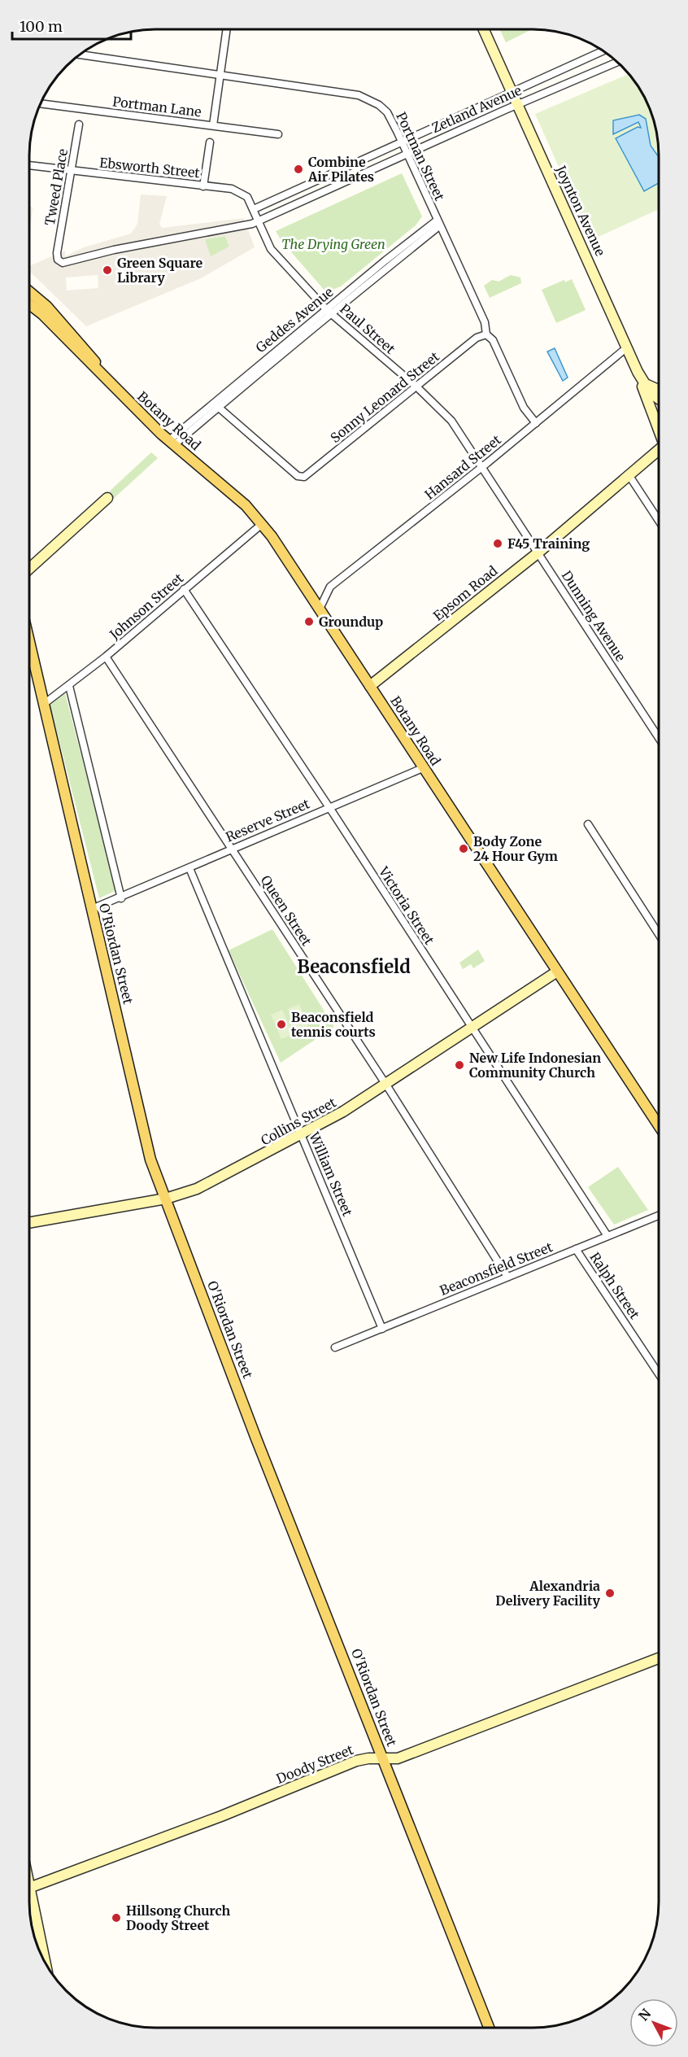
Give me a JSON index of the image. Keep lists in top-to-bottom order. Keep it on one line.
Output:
{"streets":{"main road":["Botany Road","O'Riordan Street"],"street":["Portman Lane","Zetland Avenue","Portman Street","Ebsworth Street","Tweed Place","Joynton Avenue","Geddes Avenue","Paul Street","Sonny Leonard Street","Hansard Street","Epsom Road","Johnson Street","Dunning Avenue","Reserve Street","Victoria Street","Queen Street","Collins Street","William Street","Beaconsfield Street","Ralph Street","Doody Street"]},"crossings":[["Zetland Avenue","Portman Street"],["Zetland Avenue","Ebsworth Street"],["Zetland Avenue","Tweed Place"],["Zetland Avenue","Joynton Avenue"],["Zetland Avenue","Paul Street"],["Portman Street","Geddes Avenue"],["Portman Street","Sonny Leonard Street"],["Portman Street","Hansard Street"],["Ebsworth Street","Tweed Place"],["Ebsworth Street","Paul Street"],["Joynton Avenue","Hansard Street"],["Geddes Avenue","Paul Street"],["Geddes Avenue","Sonny Leonard Street"],["Geddes Avenue","Botany Road"],["Paul Street","Sonny Leonard Street"],["Paul Street","Dunning Avenue"],["Botany Road","Hansard Street"],["Botany Road","Epsom Road"],["Botany Road","Johnson Street"],["Botany Road","Reserve Street"],["Botany Road","Collins Street"],["Hansard Street","Dunning Avenue"],["Epsom Road","Dunning Avenue"],["Johnson Street","Victoria Street"],["Johnson Street","Queen Street"],["Johnson Street","O'Riordan Street"],["Reserve Street","Victoria Street"],["Reserve Street","Queen Street"],["Reserve Street","O'Riordan Street"],["Reserve Street","William Street"],["Victoria Street","Collins Street"],["Victoria Street","Beaconsfield Street"],["Queen Street","Collins Street"],["Queen Street","Beaconsfield Street"],["O'Riordan Street","Collins Street"],["O'Riordan Street","Doody Street"],["Collins Street","William Street"],["William Street","Beaconsfield Street"],["Beaconsfield Street","Ralph Street"]],"districts":["Beaconsfield"],"parks":["The Drying Green"],"places":["Combine Air Pilates","Green Square Library","F45 Training","Groundup","Body Zone 24 Hour Gym","Beaconsfield tennis courts","New Life Indonesian Community Church","Alexandria Delivery Facility","Hillsong Church Doody Street"],"scale_bar":"100 m","north":"top left"}
